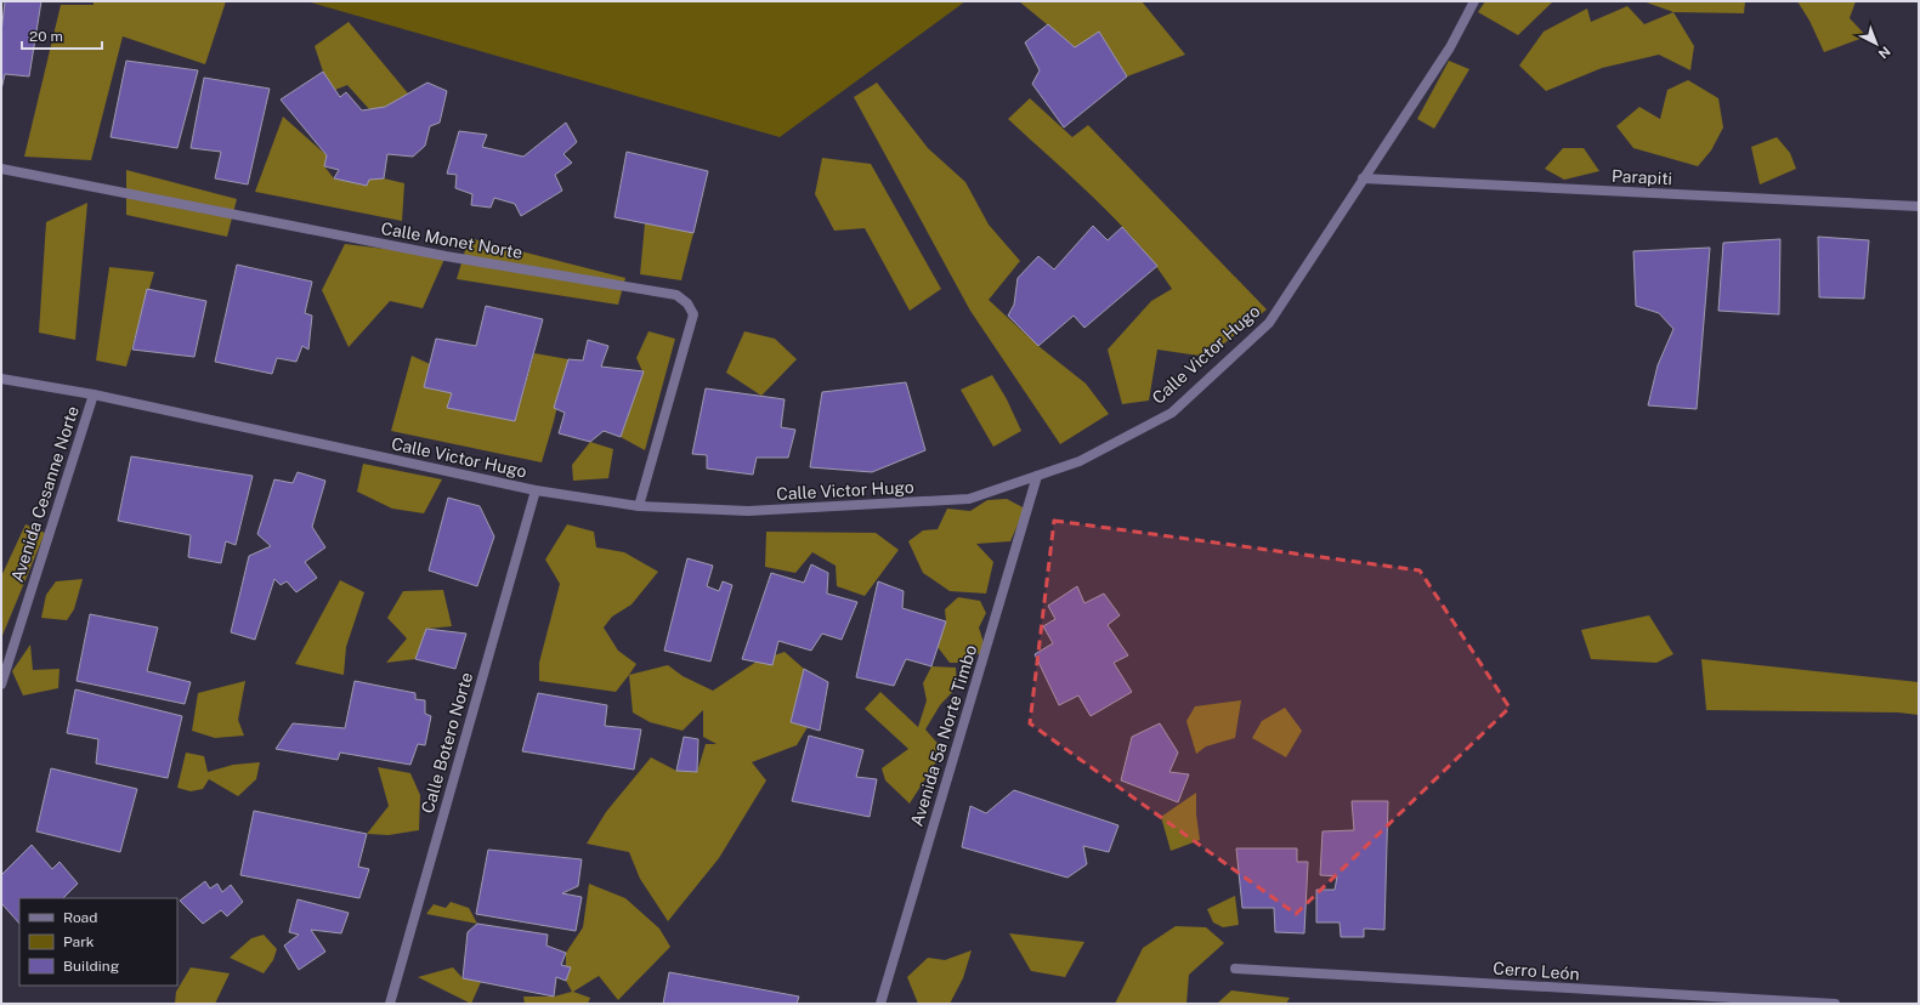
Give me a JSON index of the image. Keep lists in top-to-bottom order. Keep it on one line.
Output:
{"streets":{"street":["Parapiti","Calle Monet Norte","Calle Victor Hugo","Avenida Cesanne Norte","Avenida 5a Norte Timbo","Calle Botero Norte","Cerro León"]},"crossings":[["Parapiti","Calle Victor Hugo"],["Calle Monet Norte","Calle Victor Hugo"],["Calle Victor Hugo","Avenida Cesanne Norte"],["Calle Victor Hugo","Avenida 5a Norte Timbo"],["Calle Victor Hugo","Calle Botero Norte"]],"legend":["Road","Park","Building"],"scale_bar":"20 m","north":"bottom right"}
